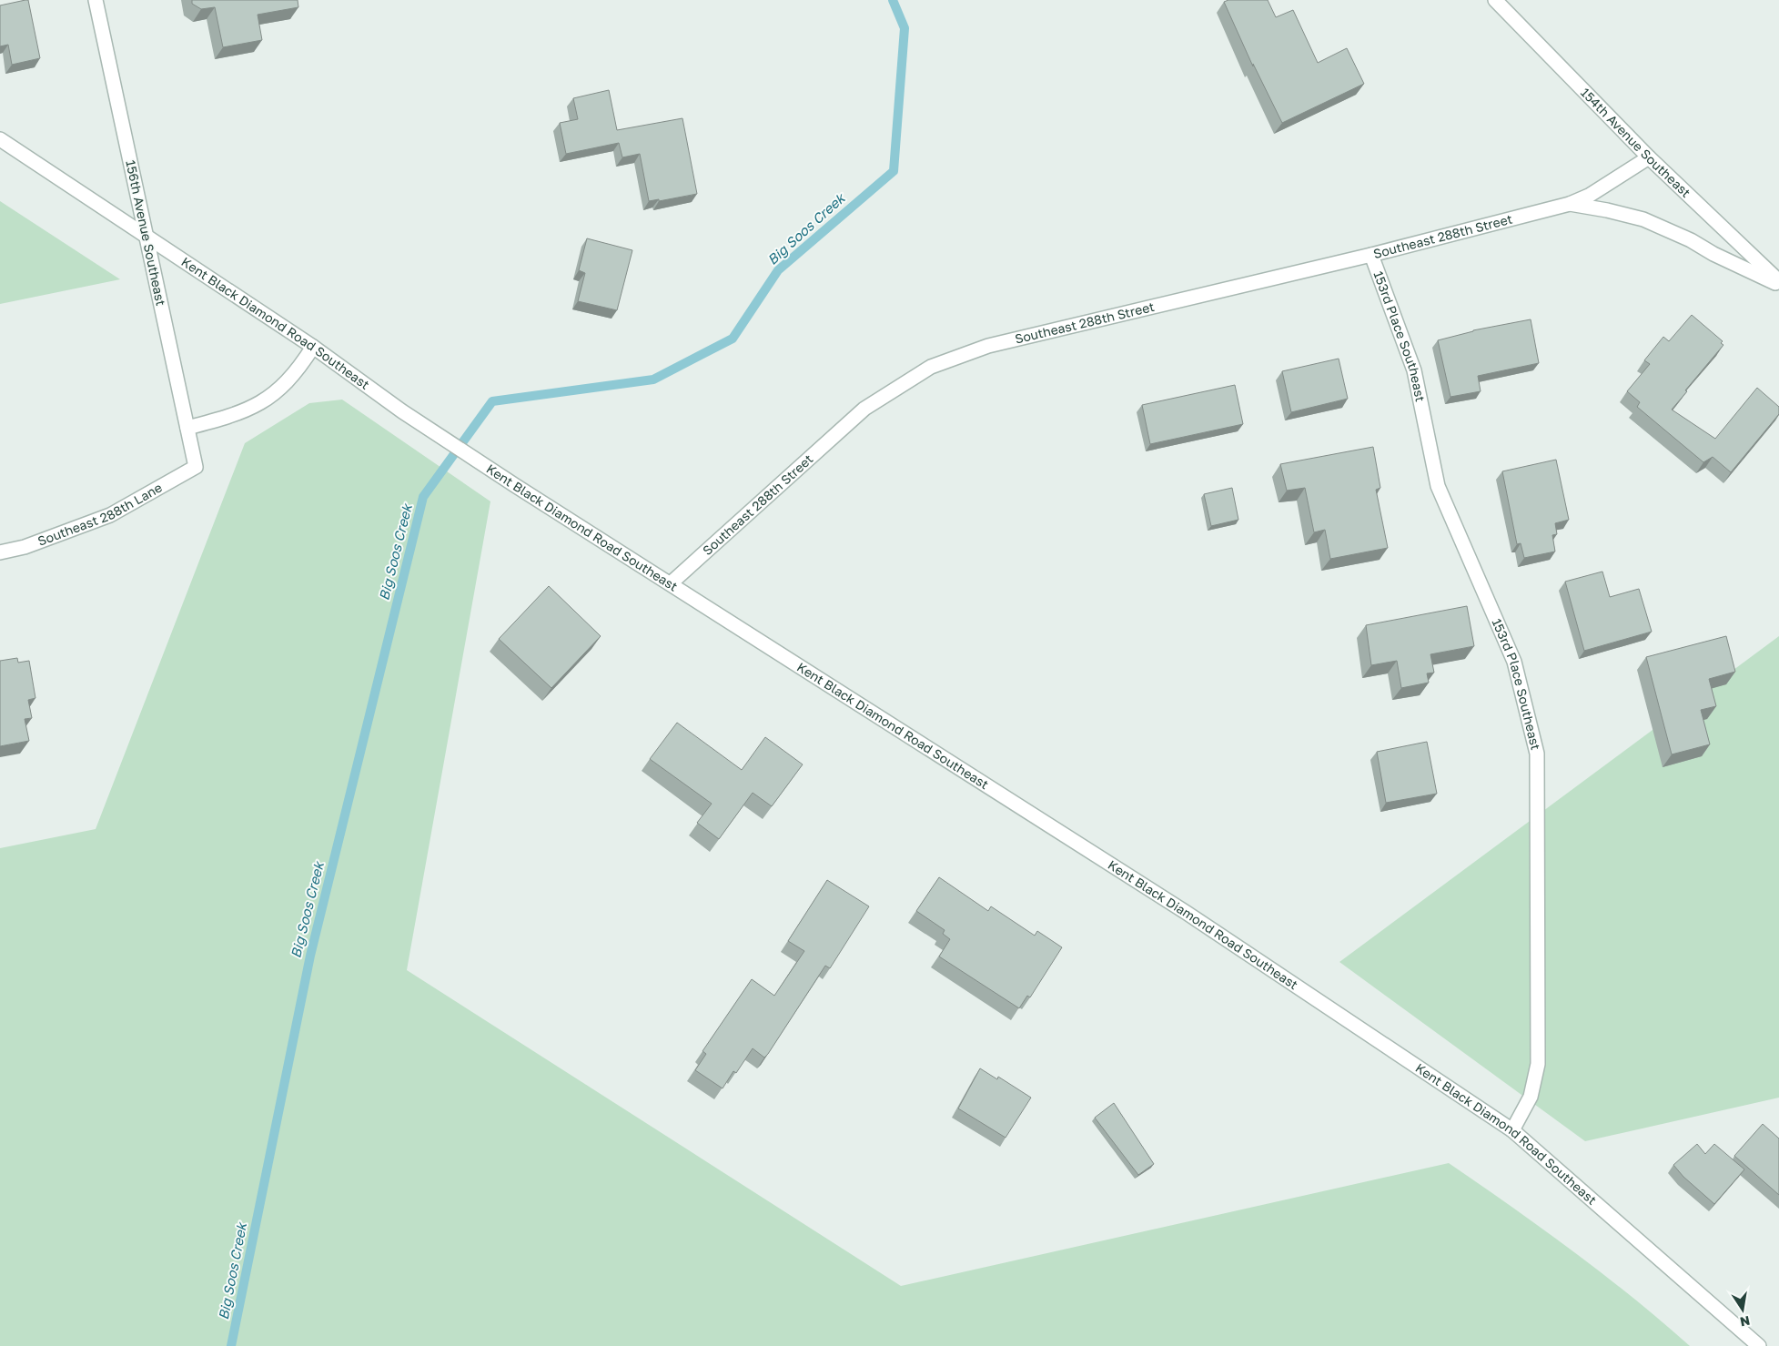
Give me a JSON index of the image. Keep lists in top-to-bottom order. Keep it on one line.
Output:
{"streets":{"street":["154th Avenue Southeast","156th Avenue Southeast","Southeast 288th Street","Kent Black Diamond Road Southeast","153rd Place Southeast","Southeast 288th Lane"]},"crossings":[["154th Avenue Southeast","Southeast 288th Street"],["156th Avenue Southeast","Kent Black Diamond Road Southeast"],["156th Avenue Southeast","Southeast 288th Lane"],["Southeast 288th Street","Kent Black Diamond Road Southeast"],["Southeast 288th Street","153rd Place Southeast"],["Kent Black Diamond Road Southeast","153rd Place Southeast"]],"water":["Big Soos Creek"],"north":"bottom"}
